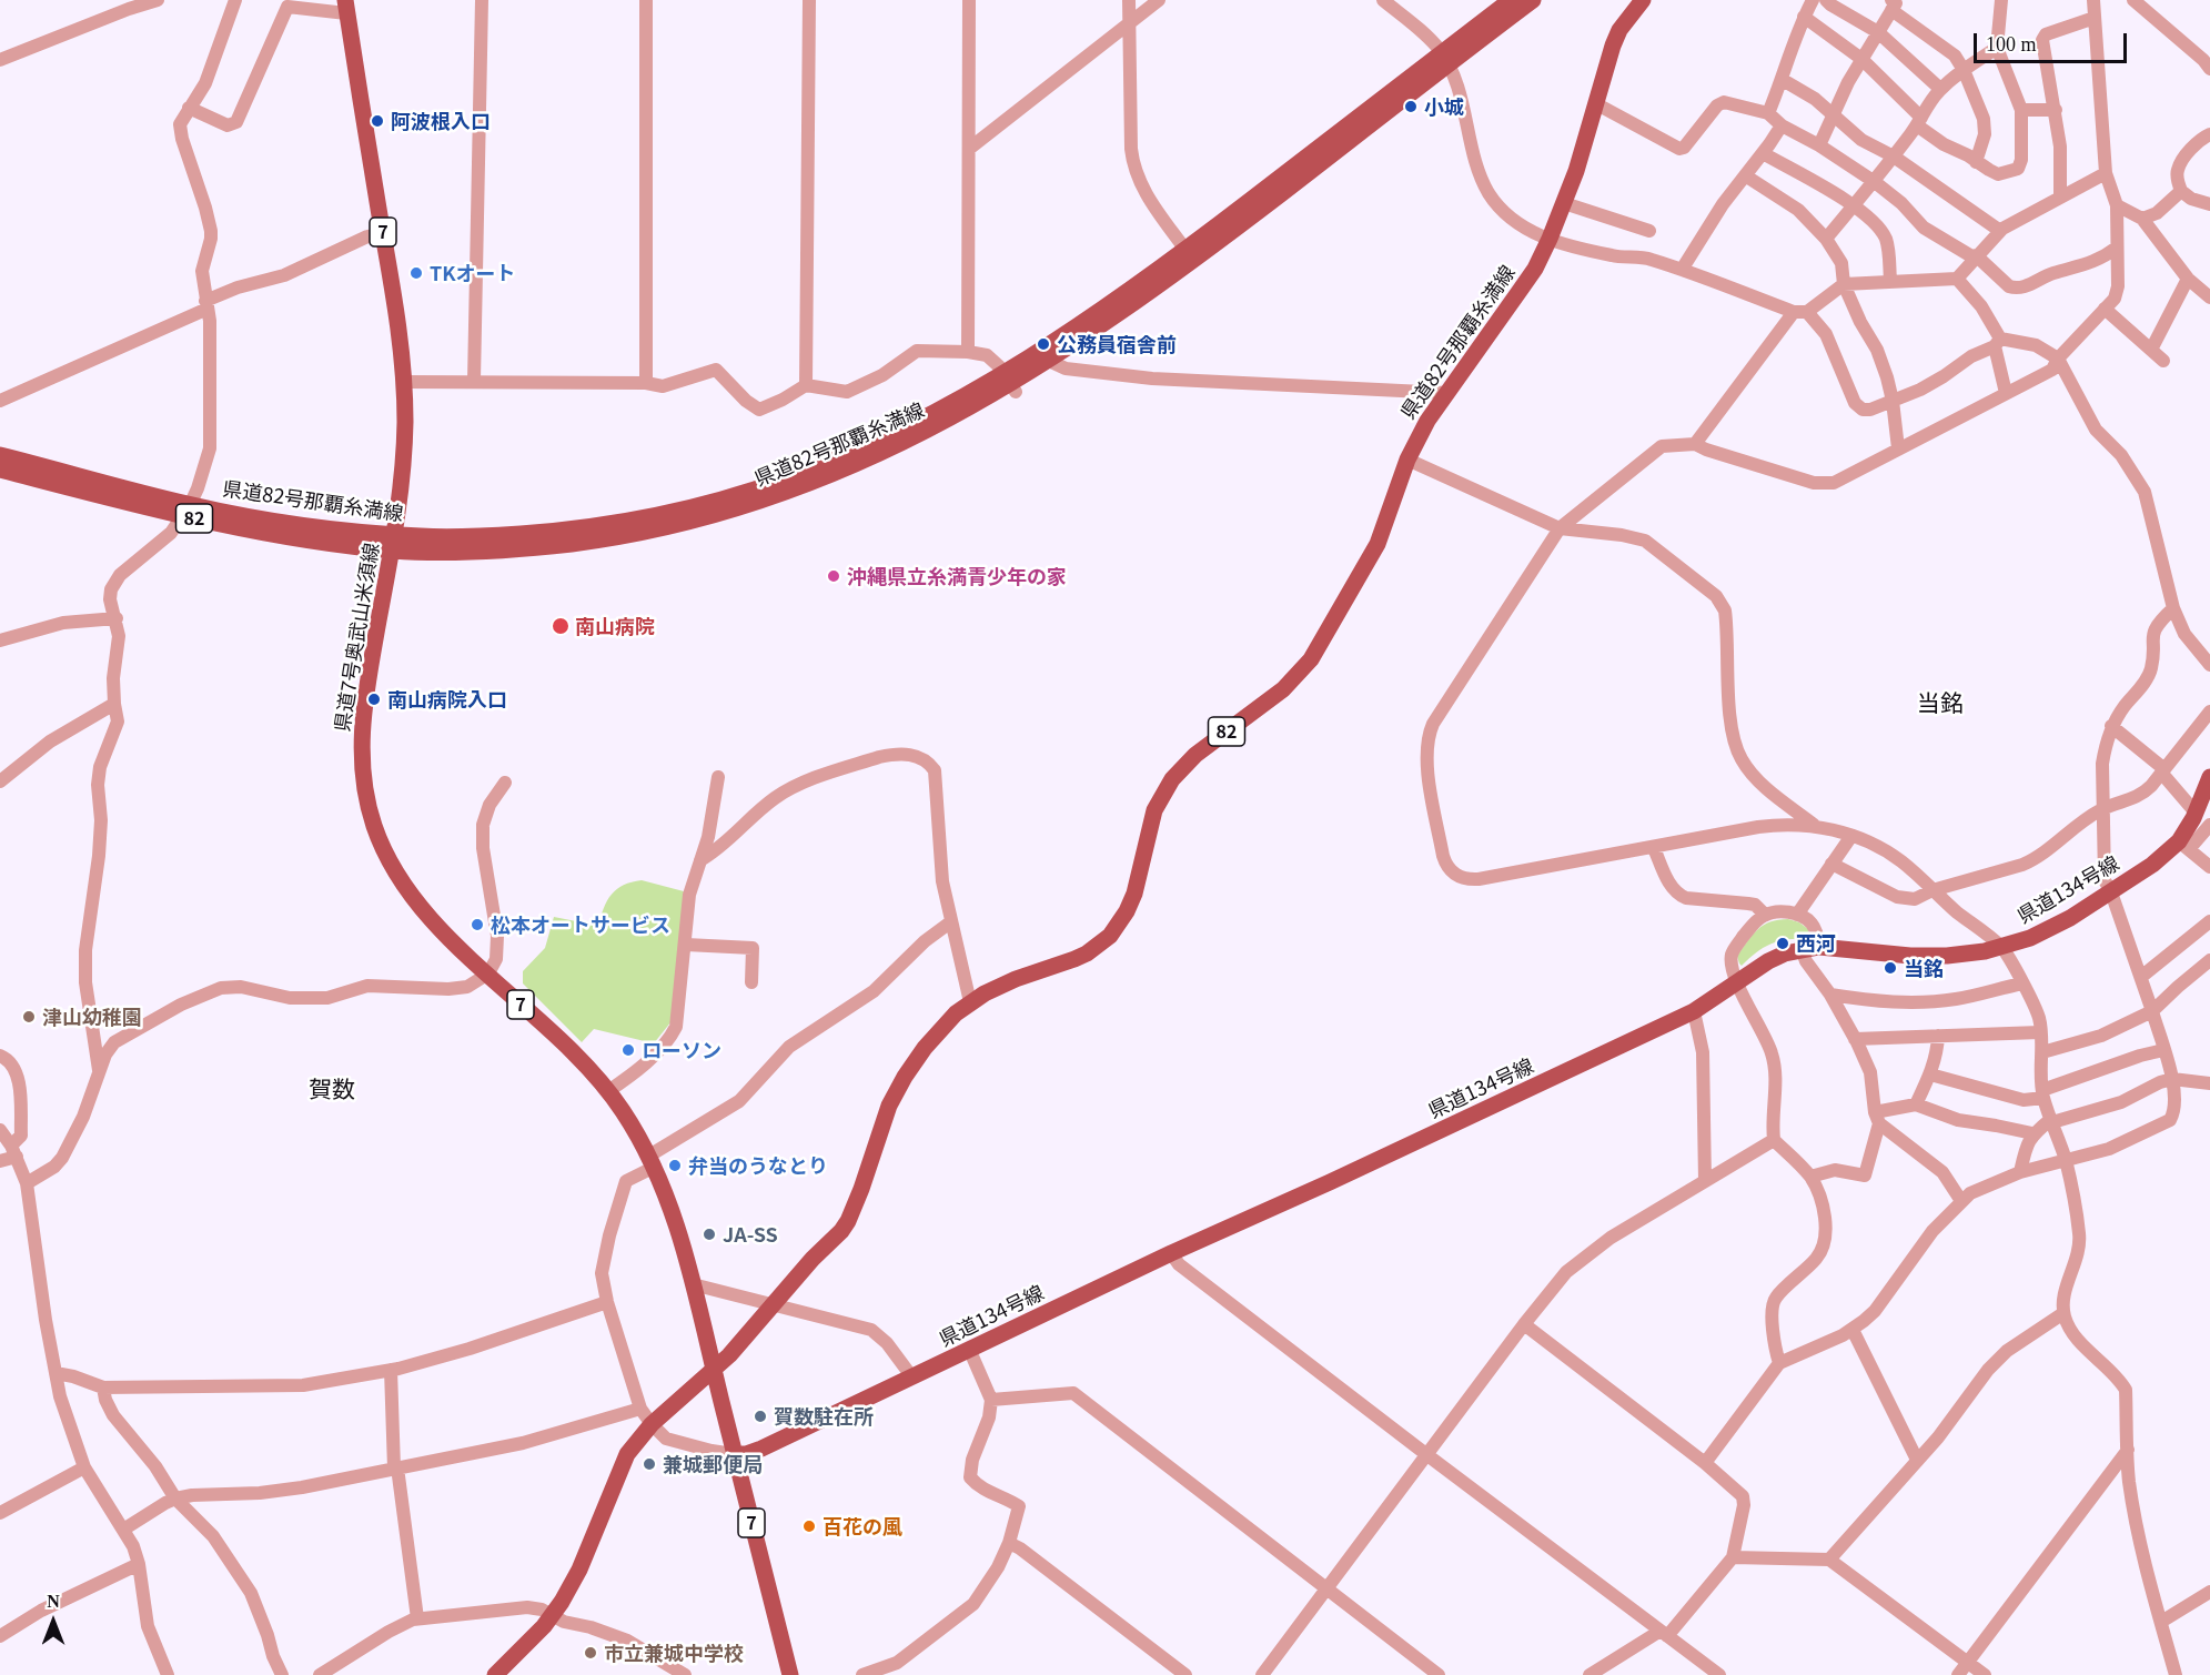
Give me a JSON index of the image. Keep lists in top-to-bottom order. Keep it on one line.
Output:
{"streets":{"main road":["7","県道82号那覇糸満線","82","県道7号奥武山米須線","県道134号線"]},"crossings":[["県道82号那覇糸満線","県道7号奥武山米須線"],["県道7号奥武山米須線","県道134号線"]],"districts":["当銘","賀数"],"places":["小城","阿波根入口","TKオート","公務員宿舎前","沖縄県立糸満青少年の家","南山病院","南山病院入口","松本オートサービス","西河","当銘","津山幼稚園","ローソン","弁当のうなとり","JA-SS","賀数駐在所","兼城郵便局","百花の風","市立兼城中学校"],"scale_bar":"100 m","north":"top"}
